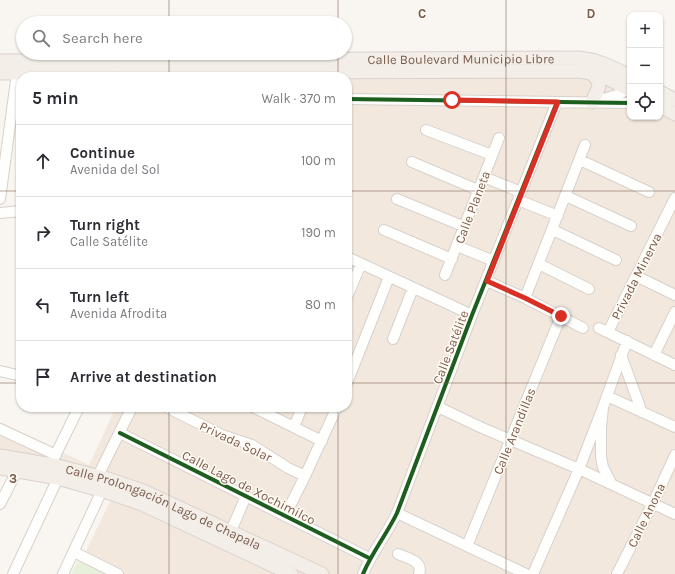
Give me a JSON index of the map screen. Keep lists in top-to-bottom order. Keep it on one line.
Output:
{"streets":{"main road":["Calle Boulevard Municipio Libre","Calle Prolongación Lago de Chapala"],"street":["Calle Planeta","Privada Minerva","Calle Satélite","Calle Arandillas","Privada Solar","Calle Lago de Xochimilco","Calle Anona"]},"crossings":[["Calle Satélite","Calle Lago de Xochimilco"]],"page":{"map_buttons":["+","−"],"search":"Search here","heading":["5 min","Walk · 370 m"],"list":[["Continue","Avenida del Sol","100 m"],["Turn right","Calle Satélite","190 m"],["Turn left","Avenida Afrodita","80 m"],"Arrive at destination"]},"grid":{"columns":["C","D"],"rows":["3"]}}
